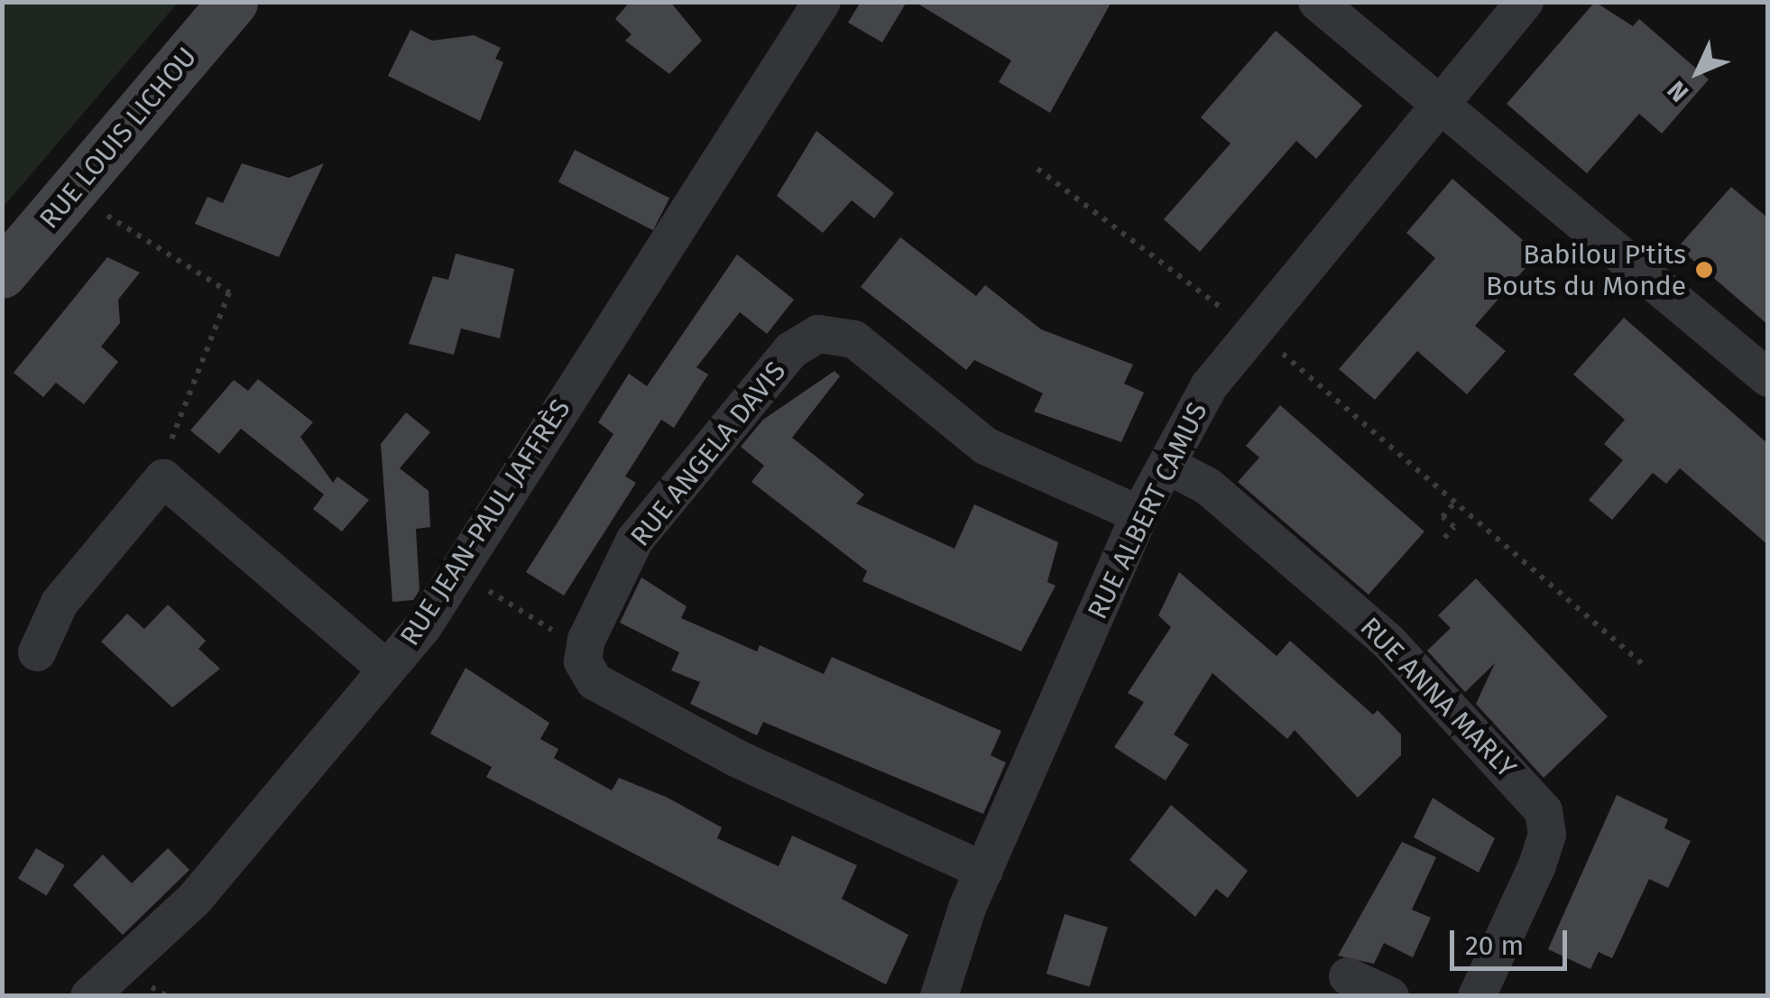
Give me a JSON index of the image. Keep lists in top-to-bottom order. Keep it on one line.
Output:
{"streets":{"main road":["RUE LOUIS LICHOU"],"street":["RUE ANGELA DAVIS","RUE ALBERT CAMUS","RUE JEAN-PAUL JAFFRÈS","RUE ANNA MARLY"]},"crossings":[["RUE ANGELA DAVIS","RUE ALBERT CAMUS"],["RUE ALBERT CAMUS","RUE ANNA MARLY"]],"places":["Babilou P'tits Bouts du Monde"],"scale_bar":"20 m","north":"bottom left"}
